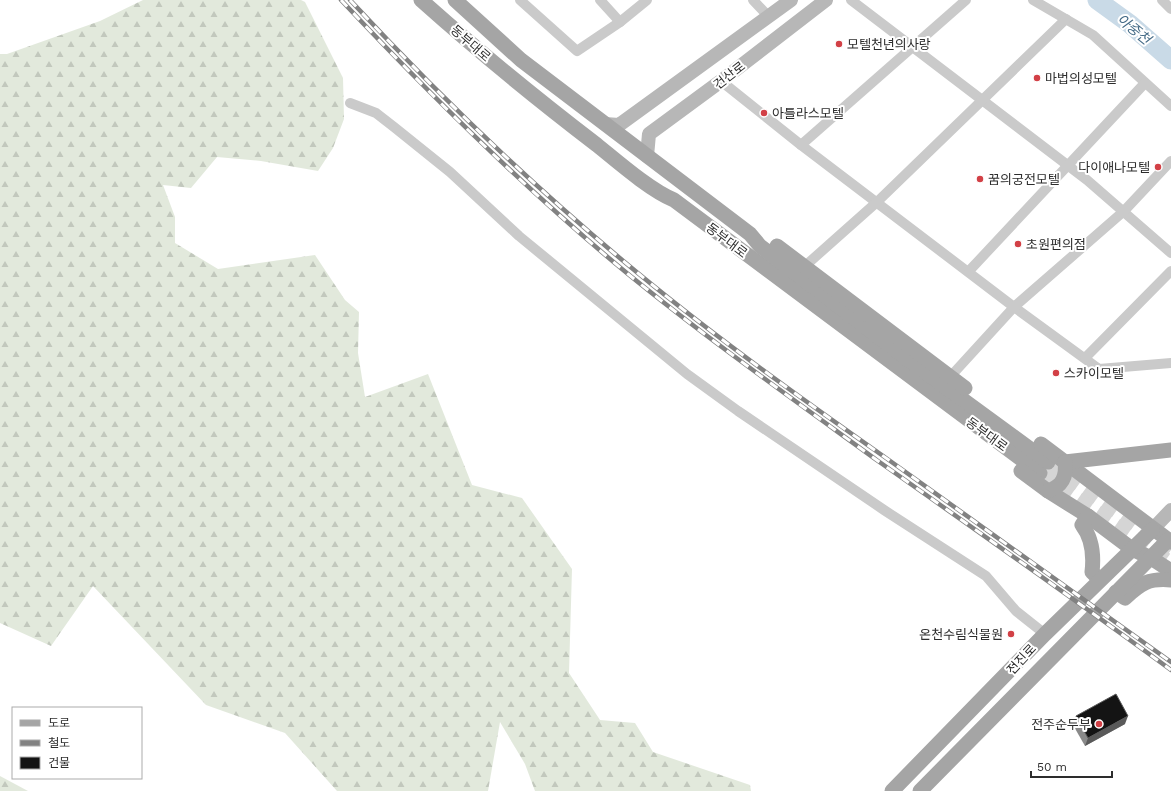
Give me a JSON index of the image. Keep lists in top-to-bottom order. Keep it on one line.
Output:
{"streets":{"main road":["동부대로","전진로"],"street":["건산로"]},"crossings":[["동부대로","건산로"],["동부대로","전진로"]],"water":["아중천"],"places":["모텔천년의사랑","마법의성모텔","아틀라스모텔","다이애나모텔","꿈의궁전모텔","초원편의점","스카이모텔","온천수림식물원","전주순두부"],"legend":["도로","철도","건물"],"scale_bar":"50 m"}
